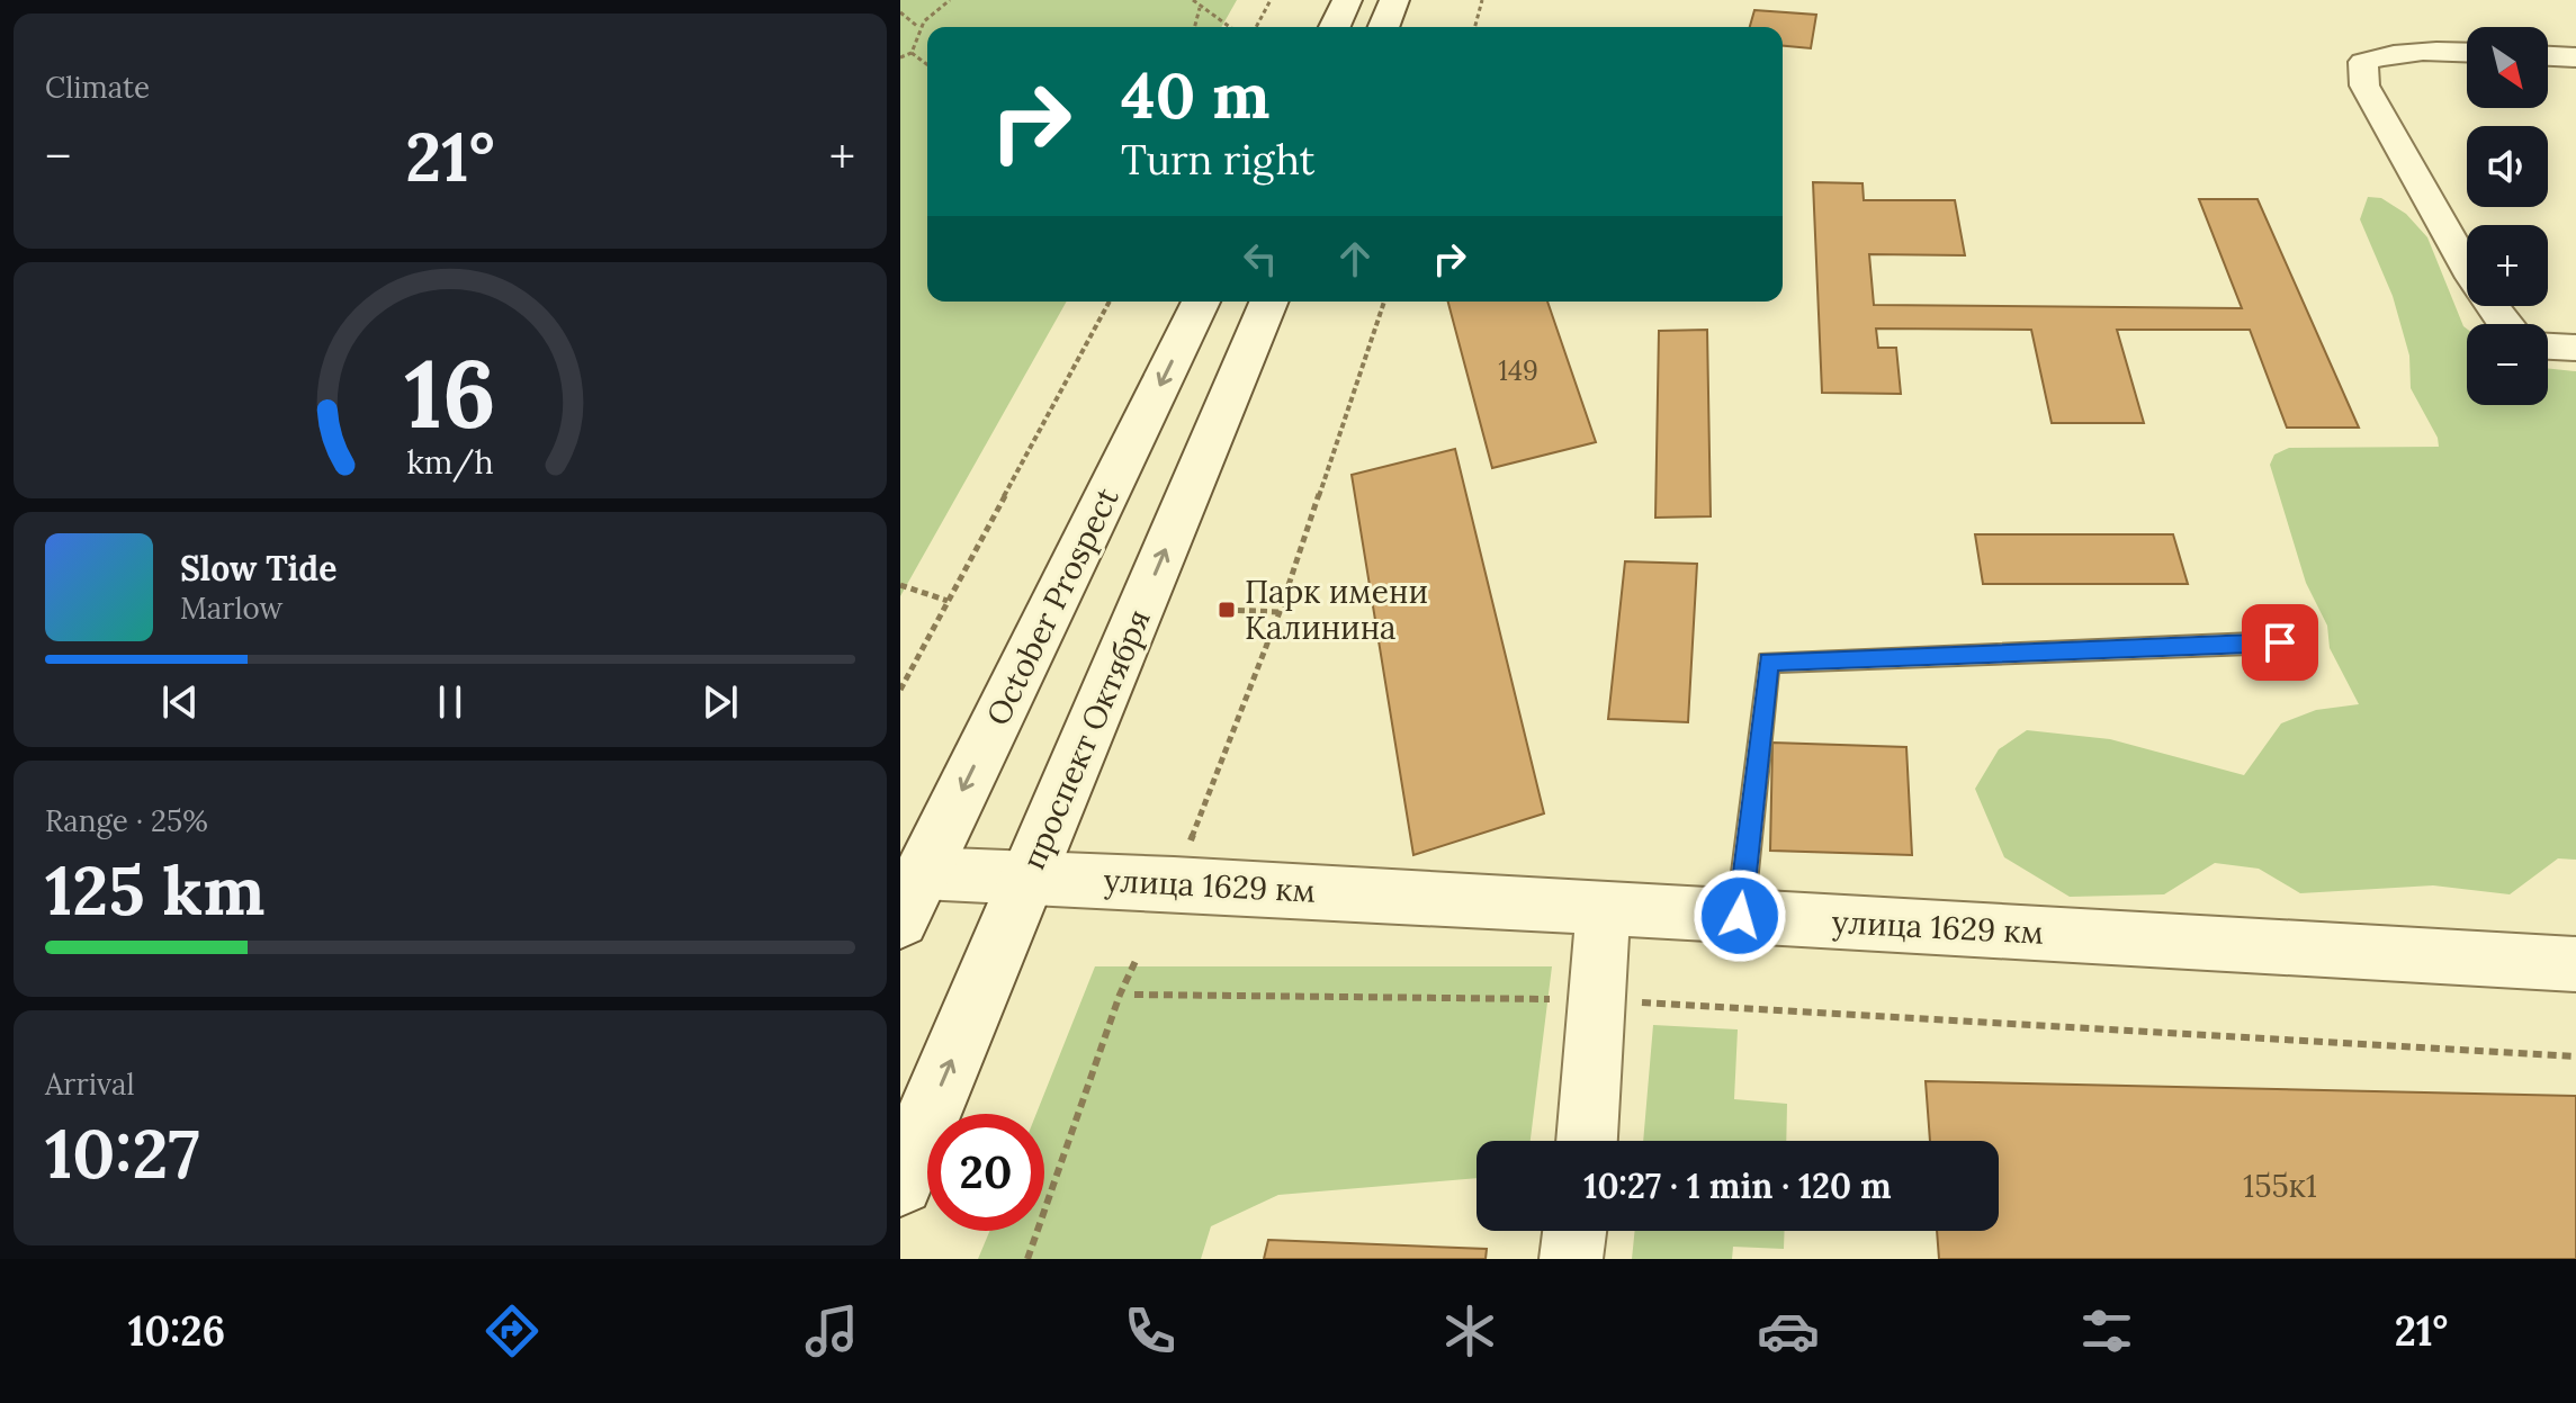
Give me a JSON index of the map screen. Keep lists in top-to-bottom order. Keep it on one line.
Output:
{"streets":{"main road":["October Prospect","проспект Октября"],"street":["улица 1629 км"]},"crossings":[["October Prospect","улица 1629 км"],["проспект Октября","улица 1629 км"]],"one_way":["October Prospect","проспект Октября"],"places":{"transit":["Парк имени Калинина"]},"house_numbers":["149","155к1"],"north":"bottom right","page":{"tile":["Climate",["Range · 25%","125 km"],["Arrival","10:27"]],"map_buttons":["+","−"],"turn":["40 m","Turn right"],"heat":["−","21°","+"],"song":["Slow Tide","Marlow"],"limit":"20","trip":"10:27 · 1 min · 120 m","tabs":["10:26","21°"],"gauge":["16","km/h"]}}
